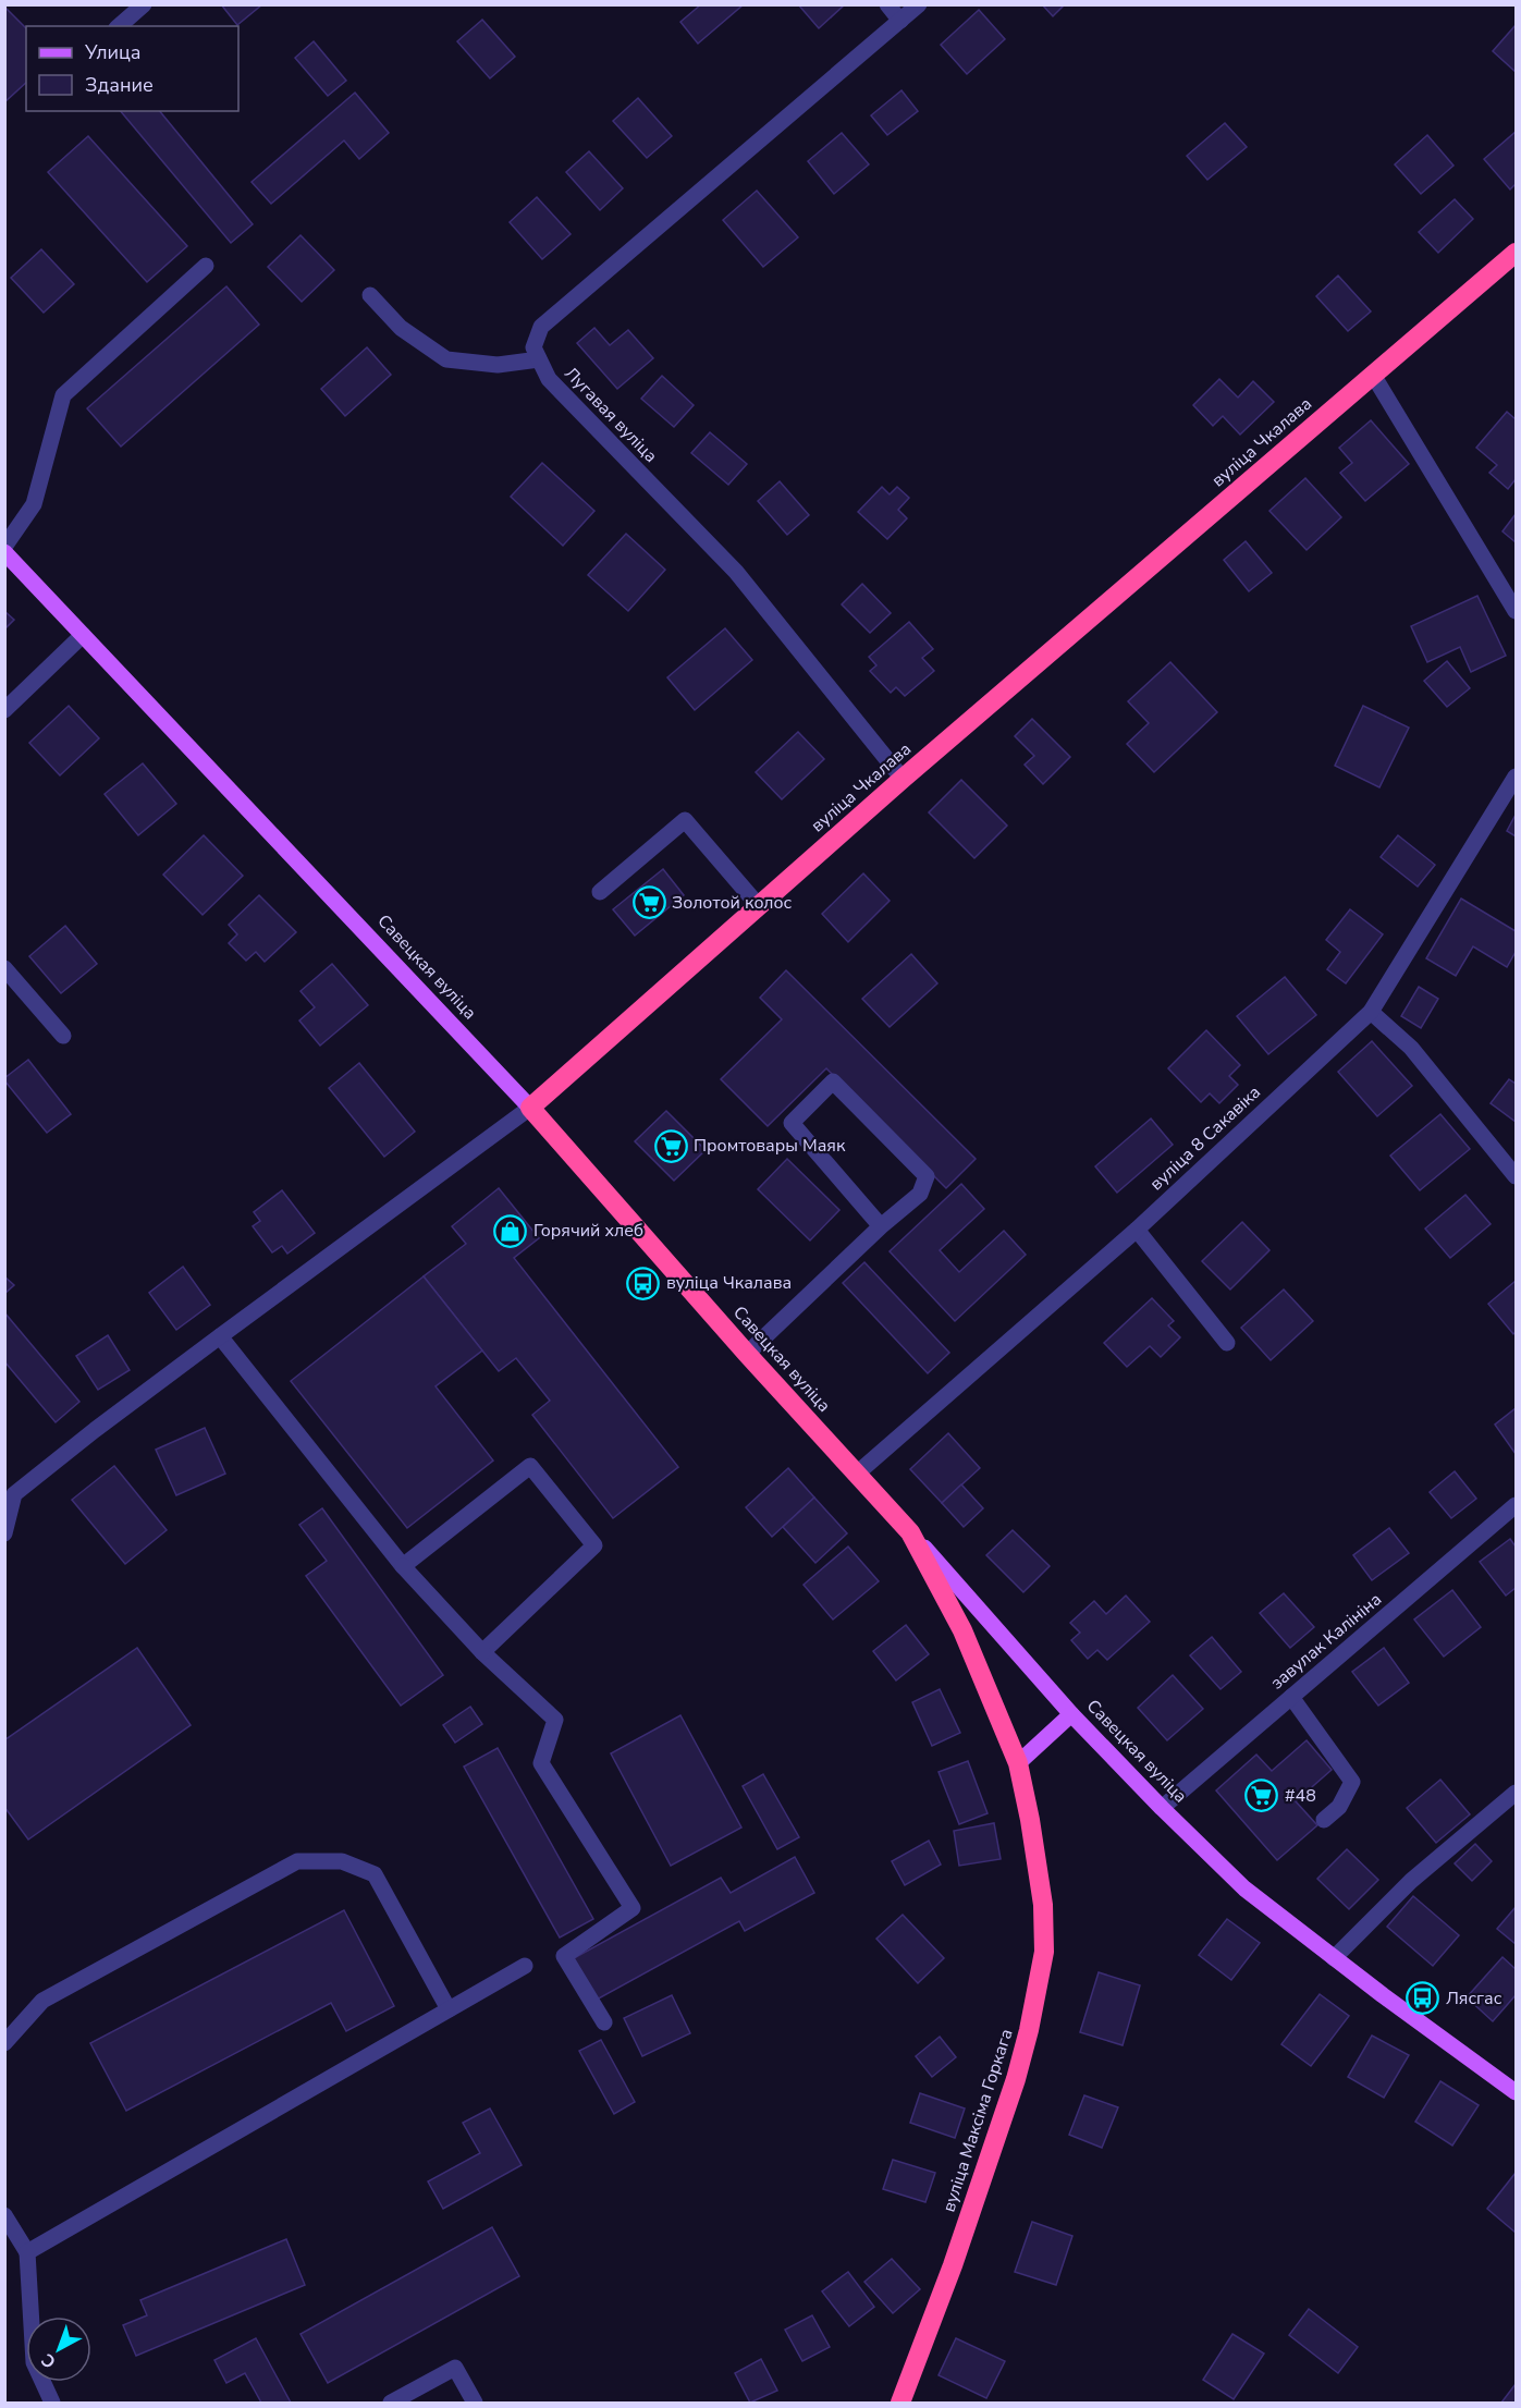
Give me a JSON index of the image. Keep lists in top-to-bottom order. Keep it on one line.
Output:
{"streets":{"highway":["вуліца Чкалава","Савецкая вуліца","вуліца Максіма Горкага"],"street":["Лугавая вуліца","вуліца 8 Сакавіка","завулак Калініна"]},"crossings":[["Лугавая вуліца","вуліца Чкалава"],["вуліца Чкалава","Савецкая вуліца"],["Савецкая вуліца","вуліца 8 Сакавіка"],["Савецкая вуліца","завулак Калініна"],["Савецкая вуліца","вуліца Максіма Горкага"]],"places":{"supermarket":["Золотой колос","Промтовары Маяк","#48"],"shop":["Горячий хлеб"],"bus stop":["вуліца Чкалава","Лясгас"]},"legend":["Улица","Здание"],"north":"bottom left"}
